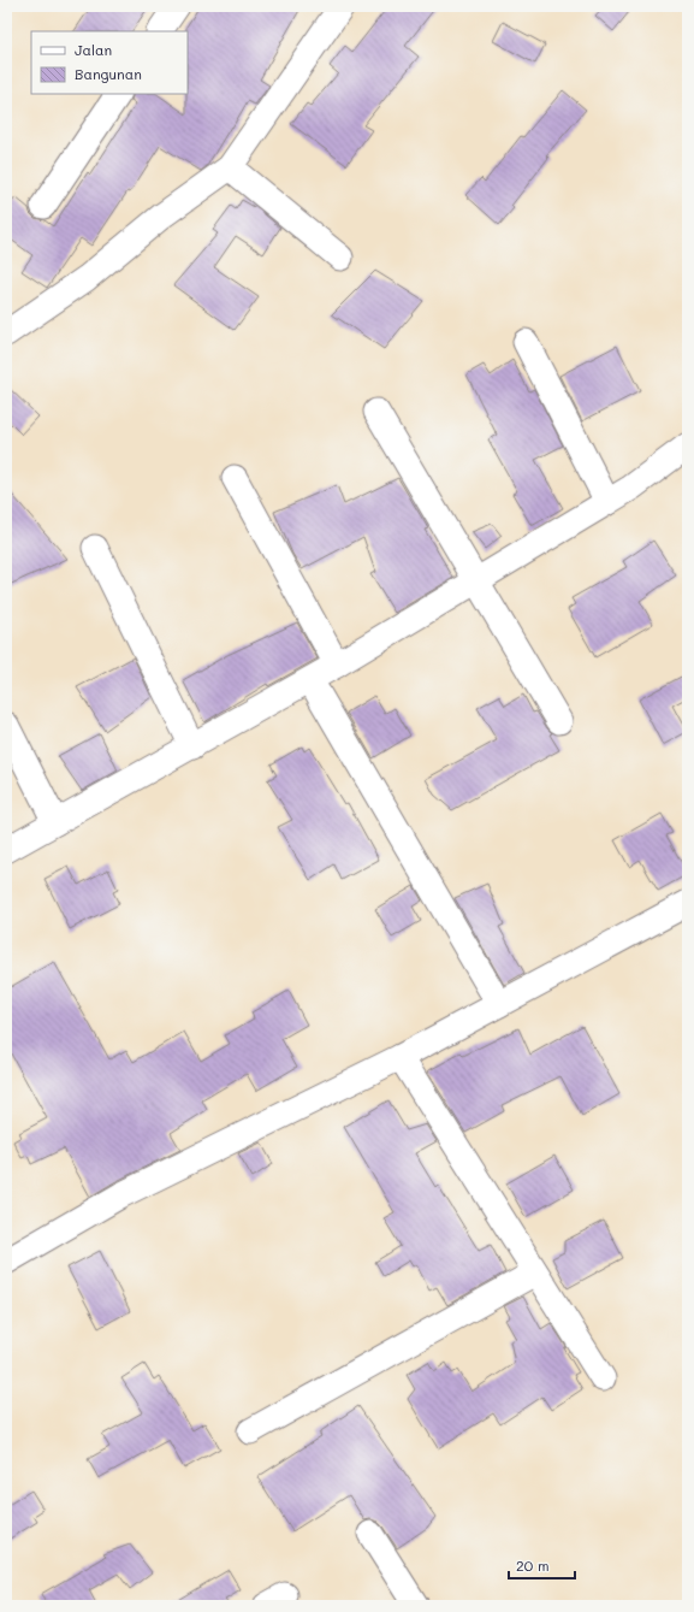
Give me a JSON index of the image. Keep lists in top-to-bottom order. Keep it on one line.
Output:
{"legend":["Jalan","Bangunan"],"scale_bar":"20 m"}
